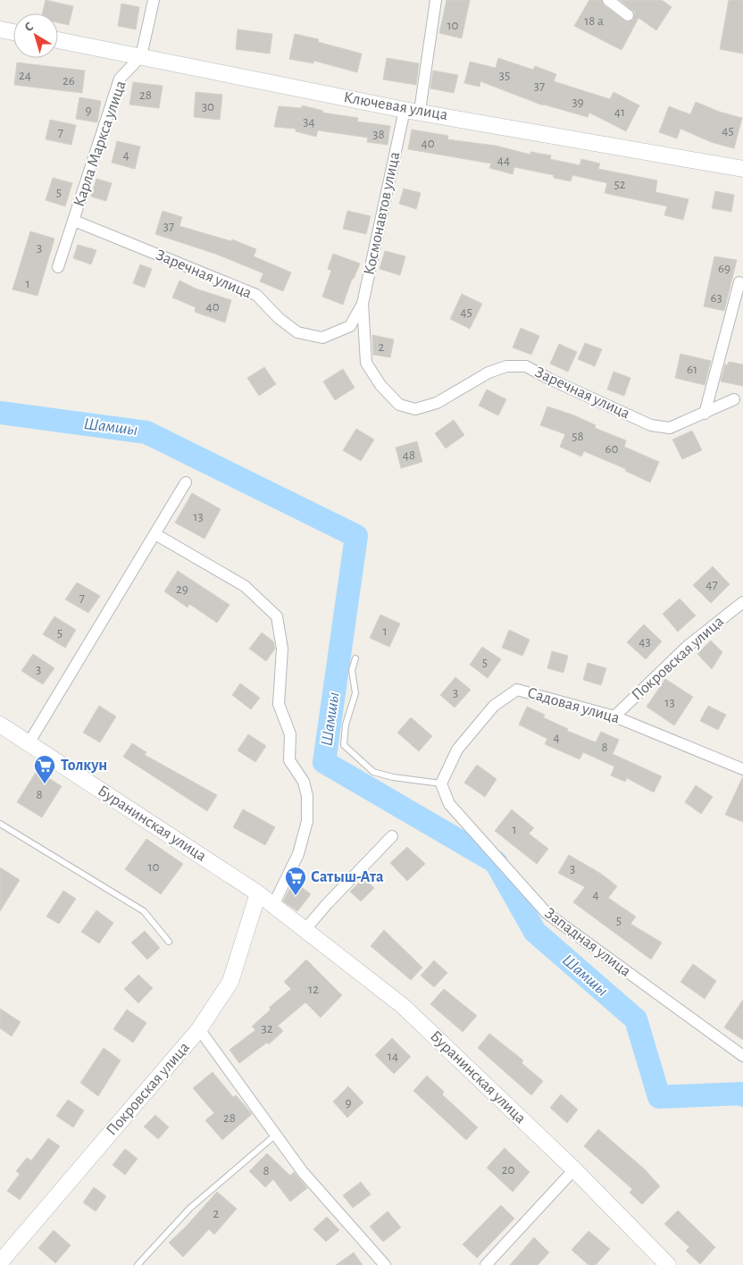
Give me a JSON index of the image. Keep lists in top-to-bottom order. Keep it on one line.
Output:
{"streets":{"street":["Ключевая улица","Карла Маркса улица","Космонавтов улица","Заречная улица","Покровская улица","Садовая улица","Буранинская улица","Западная улица"]},"crossings":[["Ключевая улица","Карла Маркса улица"],["Ключевая улица","Космонавтов улица"],["Карла Маркса улица","Заречная улица"],["Космонавтов улица","Заречная улица"],["Покровская улица","Садовая улица"],["Покровская улица","Буранинская улица"],["Садовая улица","Западная улица"]],"water":["Шамшы"],"places":{"supermarket":["Толкун","Сатыш-Ата"]},"house_numbers":["18 а","10","24","35","26","37","28","39","30","9","41","34","45","7","38","40","4","44","52","5","37","3","69","1","63","40","45","2","61","58","60","48","13","47","29","7","1","5","43","5","3","3","13","4","8","8","1","10","3","4","5","12","32","14","9","28","20","8","2"],"north":"top left"}
